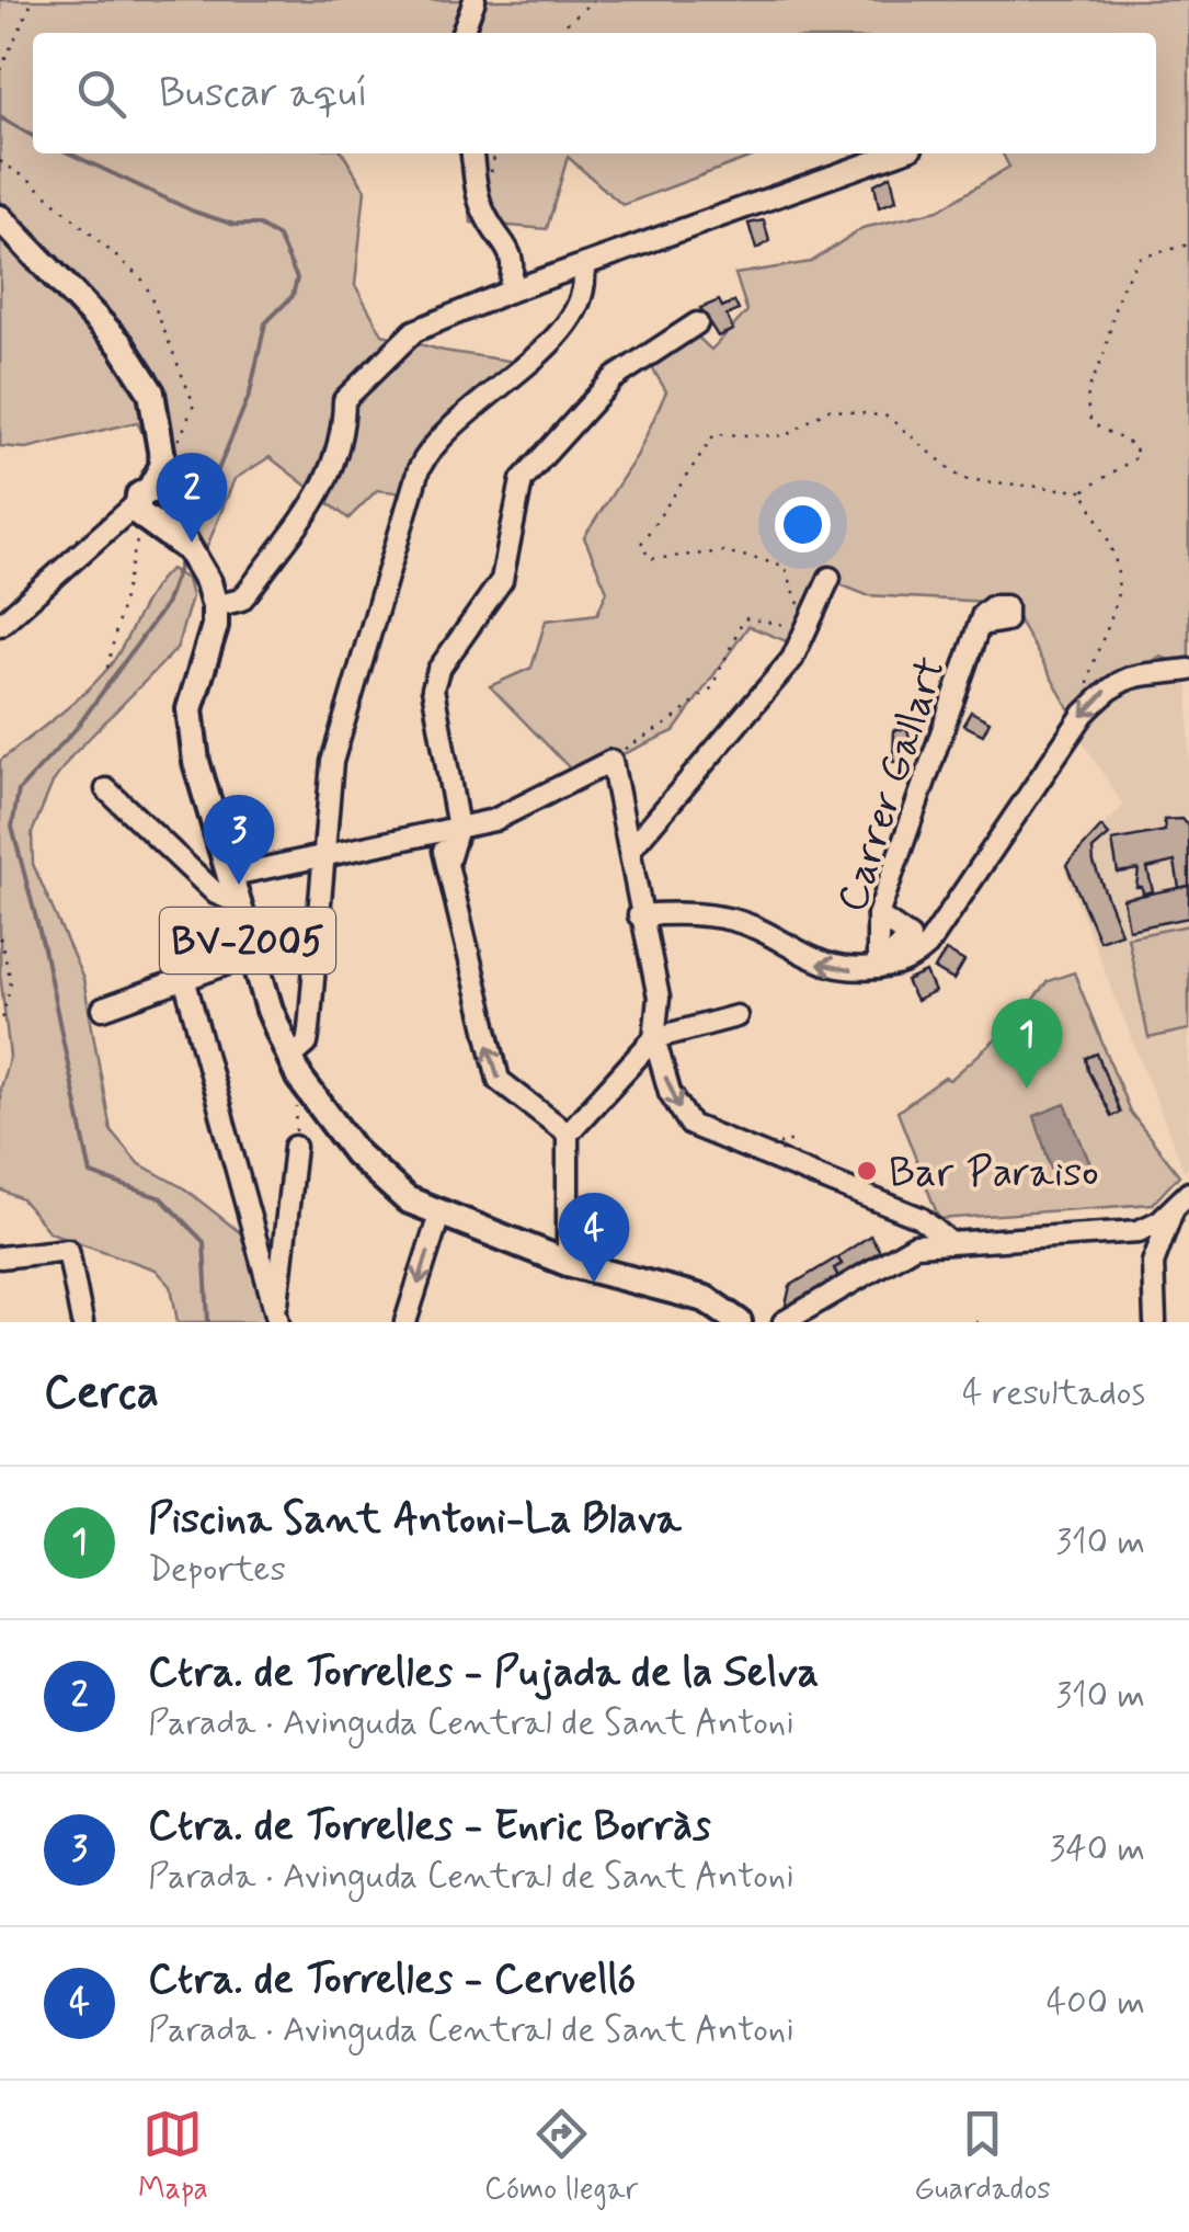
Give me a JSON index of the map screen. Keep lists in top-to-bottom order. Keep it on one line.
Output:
{"streets":{"main road":["BV-2005"],"street":["Carrer Gallart"]},"places":["Bar Paraiso"],"page":{"search":"Buscar aquí","pins":["2","3","1","4"],"heading":["Cerca","4 resultados"],"list":[{"mark":"1","name":"Piscina Sant Antoni-La Blava","note":"Deportes","value":"310 m"},{"mark":"2","name":"Ctra. de Torrelles - Pujada de la Selva","note":"Parada · Avinguda Central de Sant Antoni","value":"310 m"},{"mark":"3","name":"Ctra. de Torrelles - Enric Borràs","note":"Parada · Avinguda Central de Sant Antoni","value":"340 m"},{"mark":"4","name":"Ctra. de Torrelles - Cervelló","note":"Parada · Avinguda Central de Sant Antoni","value":"400 m"}],"nav":["Mapa","Cómo llegar","Guardados"]}}
